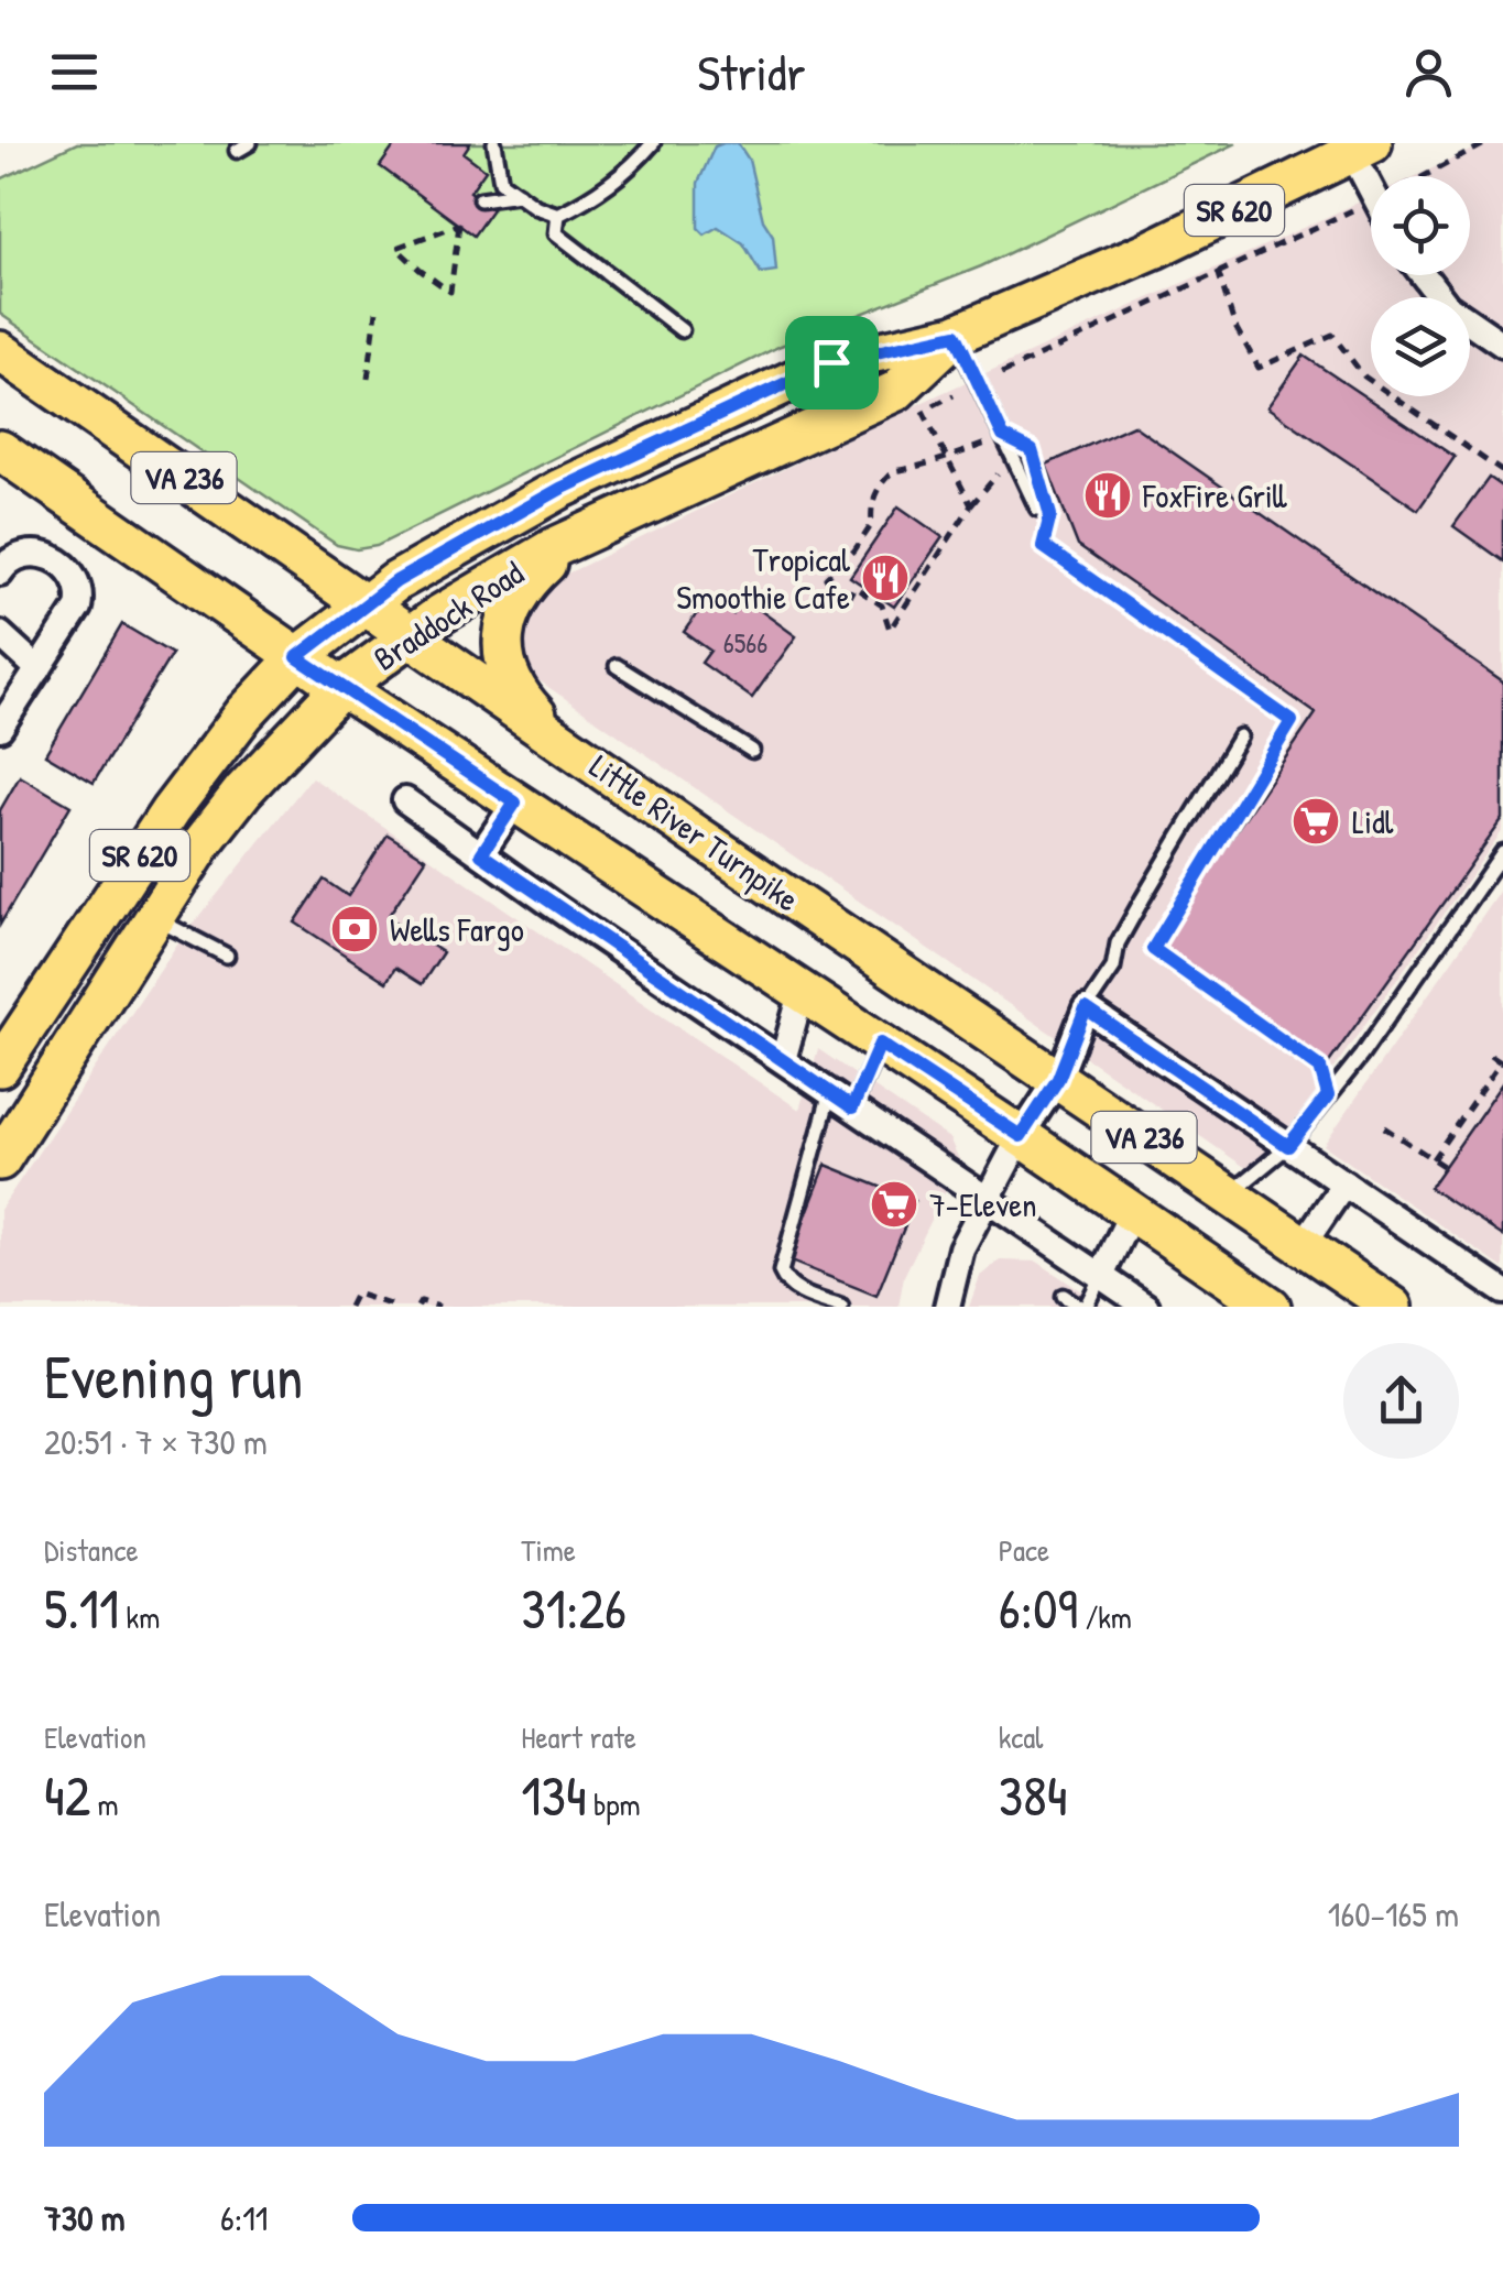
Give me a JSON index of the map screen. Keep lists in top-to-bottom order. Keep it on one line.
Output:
{"streets":{"main road":["SR 620","VA 236","Braddock Road","Little River Turnpike"]},"crossings":[["VA 236","Braddock Road"],["Braddock Road","Little River Turnpike"]],"places":{"restaurant":["FoxFire Grill","Tropical Smoothie Cafe"],"supermarket":["Lidl","7-Eleven"],"bank":["Wells Fargo"]},"house_numbers":["6566"],"page":{"header":"Stridr","heading":["Evening run","20:51 · 7 × 730 m"],"stats":[["Distance","5.11 km"],["Time","31:26"],["Pace","6:09 /km"],["Elevation","42 m"],["Heart rate","134 bpm"],["kcal","384"]],"chart":["Elevation","160–165 m"],"list":[{"name":"730 m","note":"6:11"}]}}
